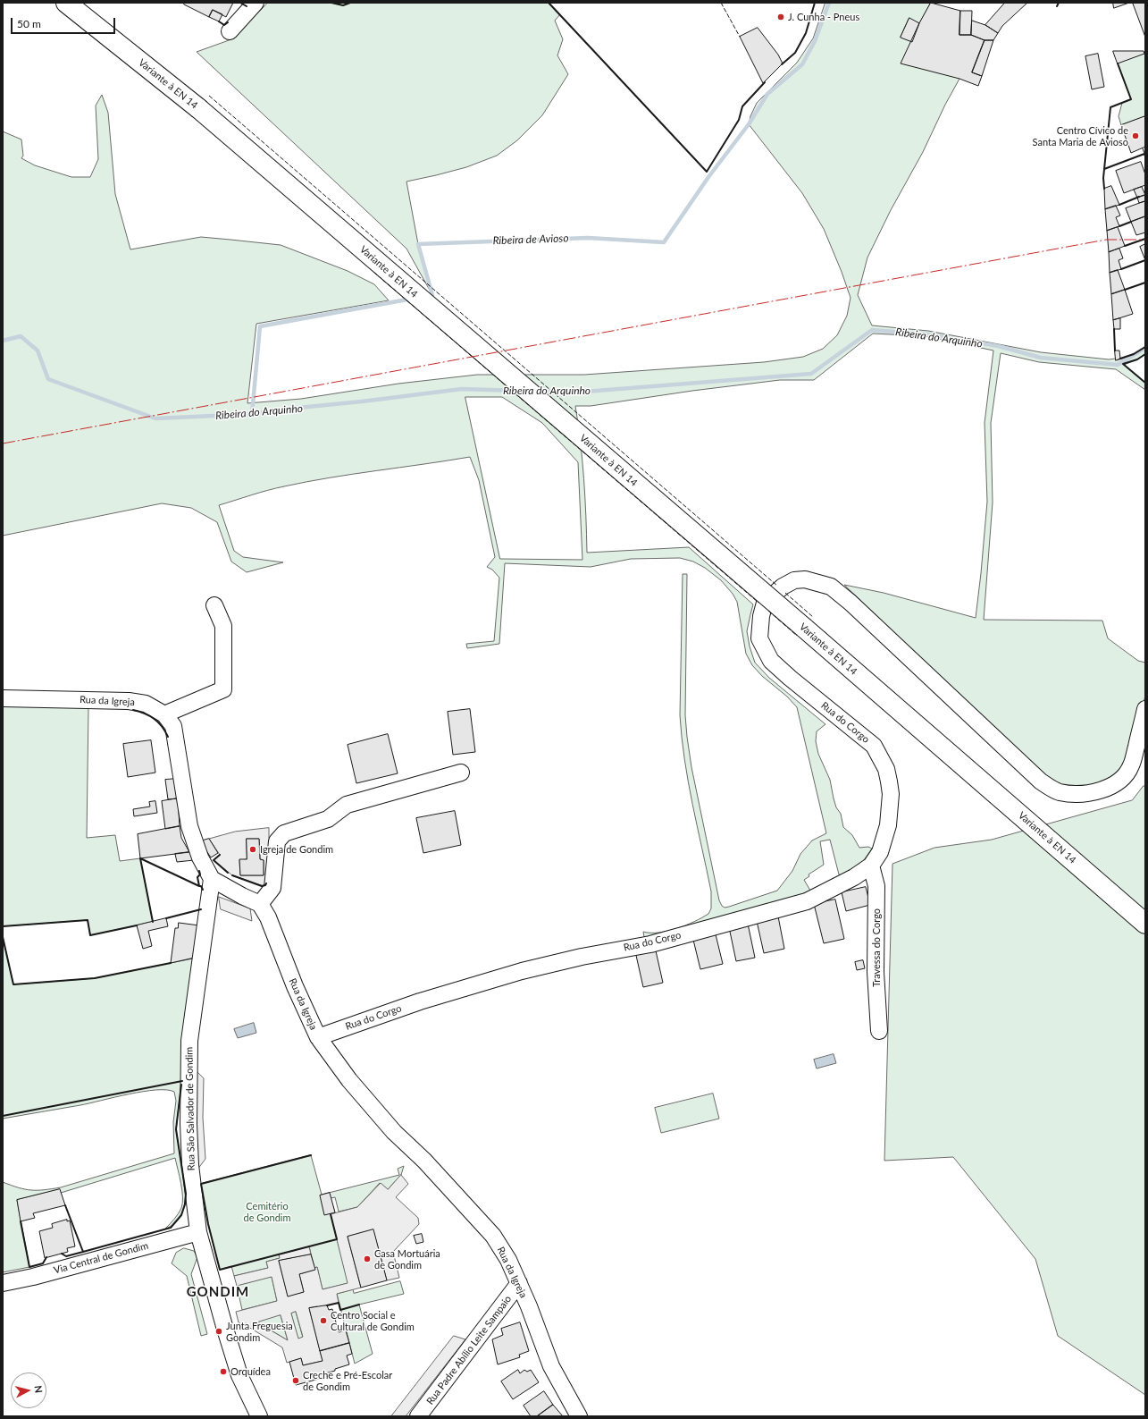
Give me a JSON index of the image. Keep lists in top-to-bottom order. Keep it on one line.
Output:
{"streets":{"main road":["Variante à EN 14"],"street":["Rua da Igreja","Rua do Corgo","Travessa do Corgo","Rua São Salvador de Gondim","Via Central de Gondim","Rua Padre Abílio Leite Sampaio"]},"crossings":[["Rua da Igreja","Rua do Corgo"],["Rua da Igreja","Rua Padre Abílio Leite Sampaio"],["Rua do Corgo","Travessa do Corgo"],["Rua São Salvador de Gondim","Via Central de Gondim"]],"districts":["GONDIM"],"water":["Ribeira de Avioso","Ribeira do Arquinho"],"parks":["Cemitério de Gondim"],"places":["J. Cunha - Pneus","Centro Cívico de Santa Maria de Avioso","Igreja de Gondim","Casa Mortuária de Gondim","Centro Social e Cultural de Gondim","Junta Freguesia Gondim","Orquídea","Creche e Pré-Escolar de Gondim"],"scale_bar":"50 m","north":"right"}
